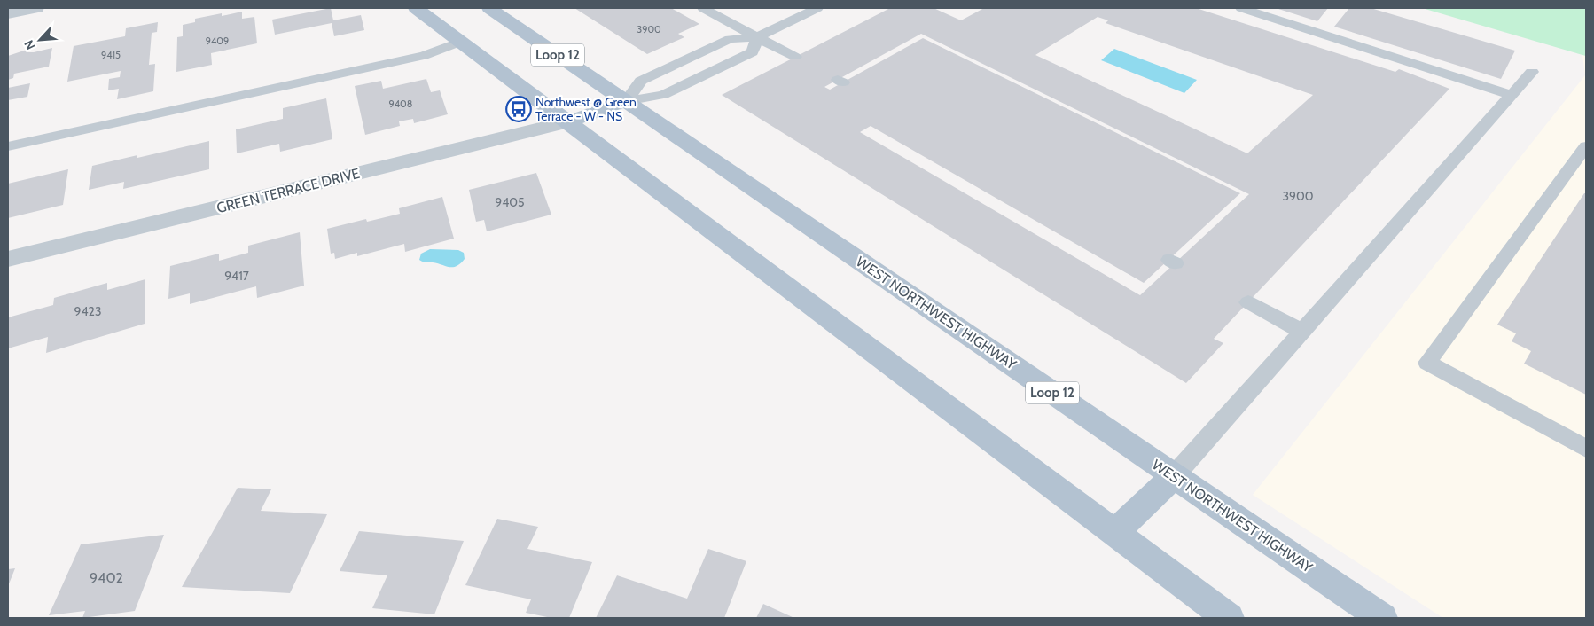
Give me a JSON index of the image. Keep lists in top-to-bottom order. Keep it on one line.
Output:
{"streets":{"main road":["Loop 12","WEST NORTHWEST HIGHWAY"],"street":["GREEN TERRACE DRIVE"]},"places":{"bus stop":["Northwest @ Green Terrace - W - NS"]},"house_numbers":["3900","9409","9415","9408","3900","9405","9417","9423","9402"],"north":"bottom left"}
